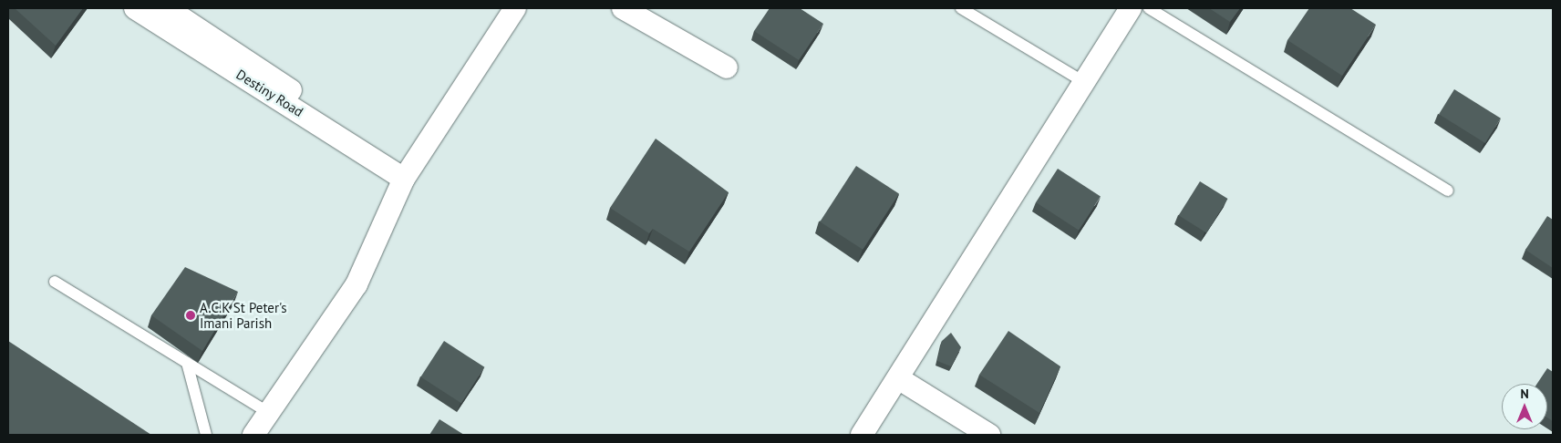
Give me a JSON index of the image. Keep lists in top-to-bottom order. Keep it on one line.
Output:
{"streets":{"street":["Destiny Road"]},"places":["A.C.K St Peter's Imani Parish"],"north":"top"}
